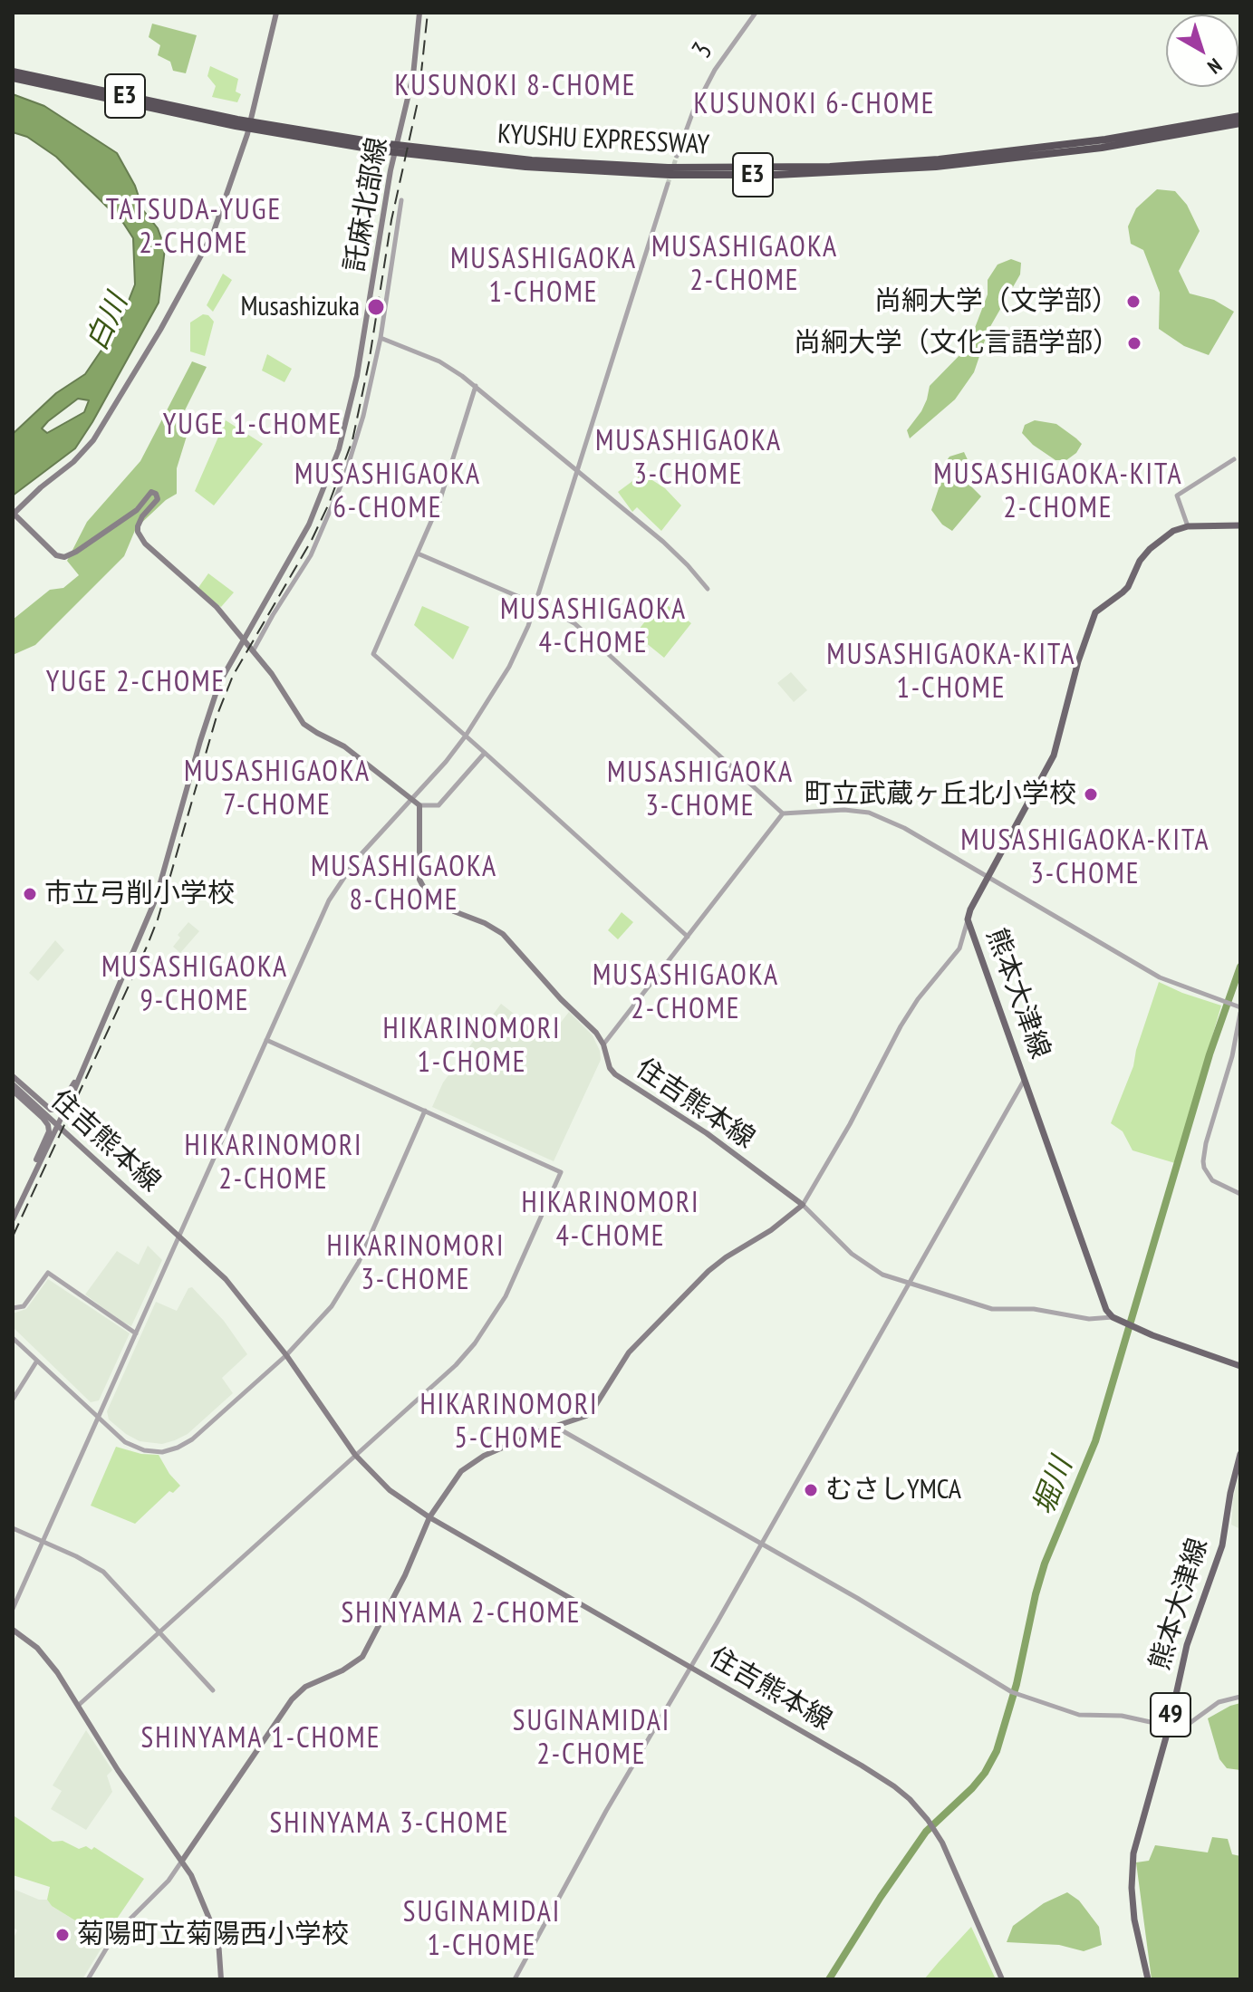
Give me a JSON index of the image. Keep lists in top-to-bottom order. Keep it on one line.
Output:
{"streets":{"highway":["E3","KYUSHU EXPRESSWAY"],"main road":["託麻北部線","熊本大津線","住吉熊本線","49"],"street":["3"]},"districts":["KUSUNOKI 8-CHOME","KUSUNOKI 6-CHOME","TATSUDA-YUGE 2-CHOME","MUSASHIGAOKA 2-CHOME","MUSASHIGAOKA 1-CHOME","YUGE 1-CHOME","MUSASHIGAOKA 3-CHOME","MUSASHIGAOKA 6-CHOME","MUSASHIGAOKA-KITA 2-CHOME","MUSASHIGAOKA 4-CHOME","MUSASHIGAOKA-KITA 1-CHOME","YUGE 2-CHOME","MUSASHIGAOKA 7-CHOME","MUSASHIGAOKA 3-CHOME","MUSASHIGAOKA-KITA 3-CHOME","MUSASHIGAOKA 8-CHOME","MUSASHIGAOKA 9-CHOME","MUSASHIGAOKA 2-CHOME","HIKARINOMORI 1-CHOME","HIKARINOMORI 2-CHOME","HIKARINOMORI 4-CHOME","HIKARINOMORI 3-CHOME","HIKARINOMORI 5-CHOME","SHINYAMA 2-CHOME","SUGINAMIDAI 2-CHOME","SHINYAMA 1-CHOME","SHINYAMA 3-CHOME","SUGINAMIDAI 1-CHOME"],"water":["白川","堀川"],"places":["尚絅大学（文学部）","Musashizuka","尚絅大学（文化言語学部）","町立武蔵ヶ丘北小学校","市立弓削小学校","むさしYMCA","菊陽町立菊陽西小学校"],"north":"bottom right"}
